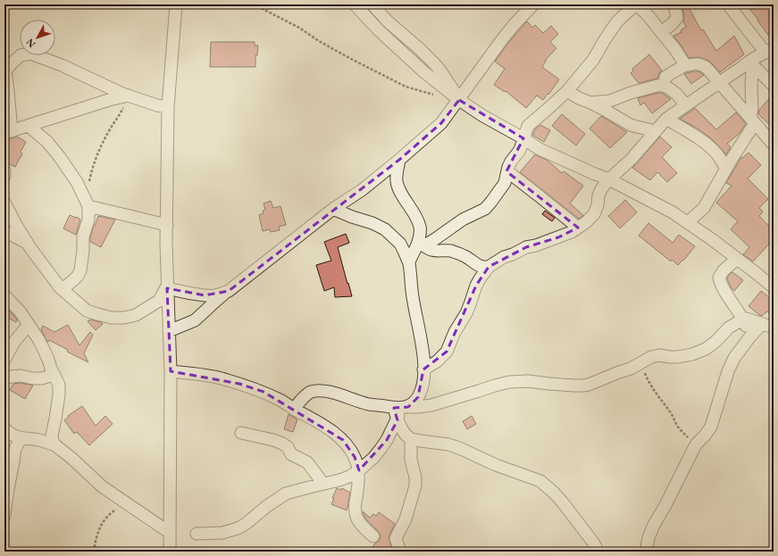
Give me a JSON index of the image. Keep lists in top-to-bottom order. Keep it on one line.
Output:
{"north":"bottom left"}
